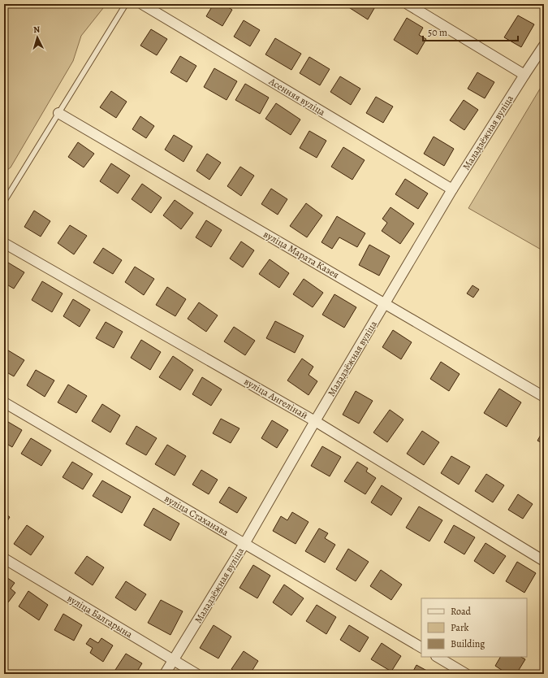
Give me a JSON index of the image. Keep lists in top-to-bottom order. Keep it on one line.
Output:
{"streets":{"street":["Асенняя вуліца","Маладзёжная вуліца","вуліца Марата Казея","вуліца Ангелінай","вуліца Стаханава","вуліца Балгарына"]},"crossings":[["Асенняя вуліца","Маладзёжная вуліца"],["Маладзёжная вуліца","вуліца Марата Казея"],["Маладзёжная вуліца","вуліца Ангелінай"],["Маладзёжная вуліца","вуліца Стаханава"],["Маладзёжная вуліца","вуліца Балгарына"]],"legend":["Road","Park","Building"],"scale_bar":"50 m","north":"top"}
